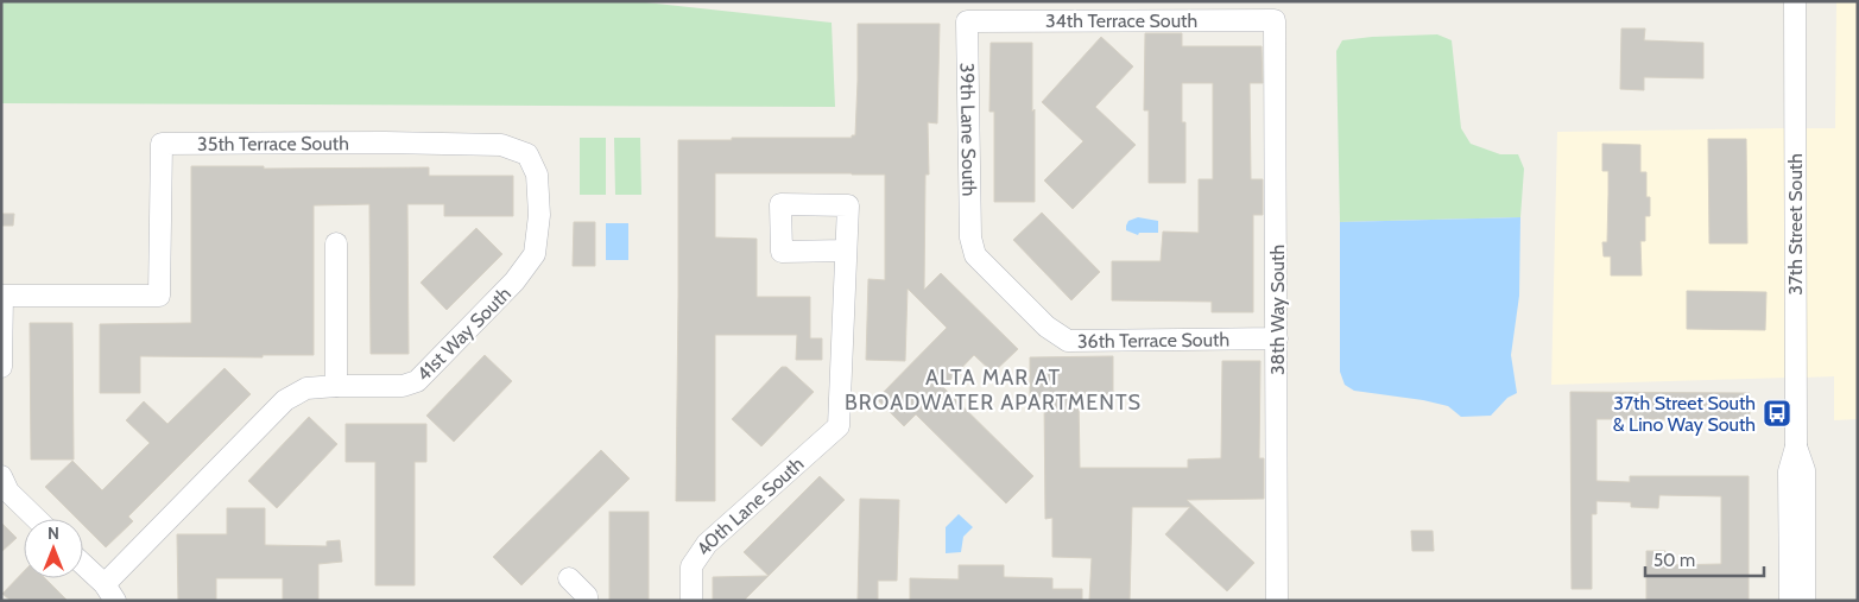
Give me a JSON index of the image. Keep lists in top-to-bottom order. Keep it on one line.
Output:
{"streets":{"street":["34th Terrace South","39th Lane South","35th Terrace South","37th Street South","38th Way South","41st Way South","36th Terrace South","40th Lane South"]},"crossings":[["34th Terrace South","39th Lane South"],["34th Terrace South","38th Way South"],["39th Lane South","36th Terrace South"],["35th Terrace South","41st Way South"],["38th Way South","36th Terrace South"]],"districts":["ALTA MAR AT BROADWATER APARTMENTS"],"places":{"bus stop":["37th Street South & Lino Way South"]},"scale_bar":"50 m","north":"top"}
